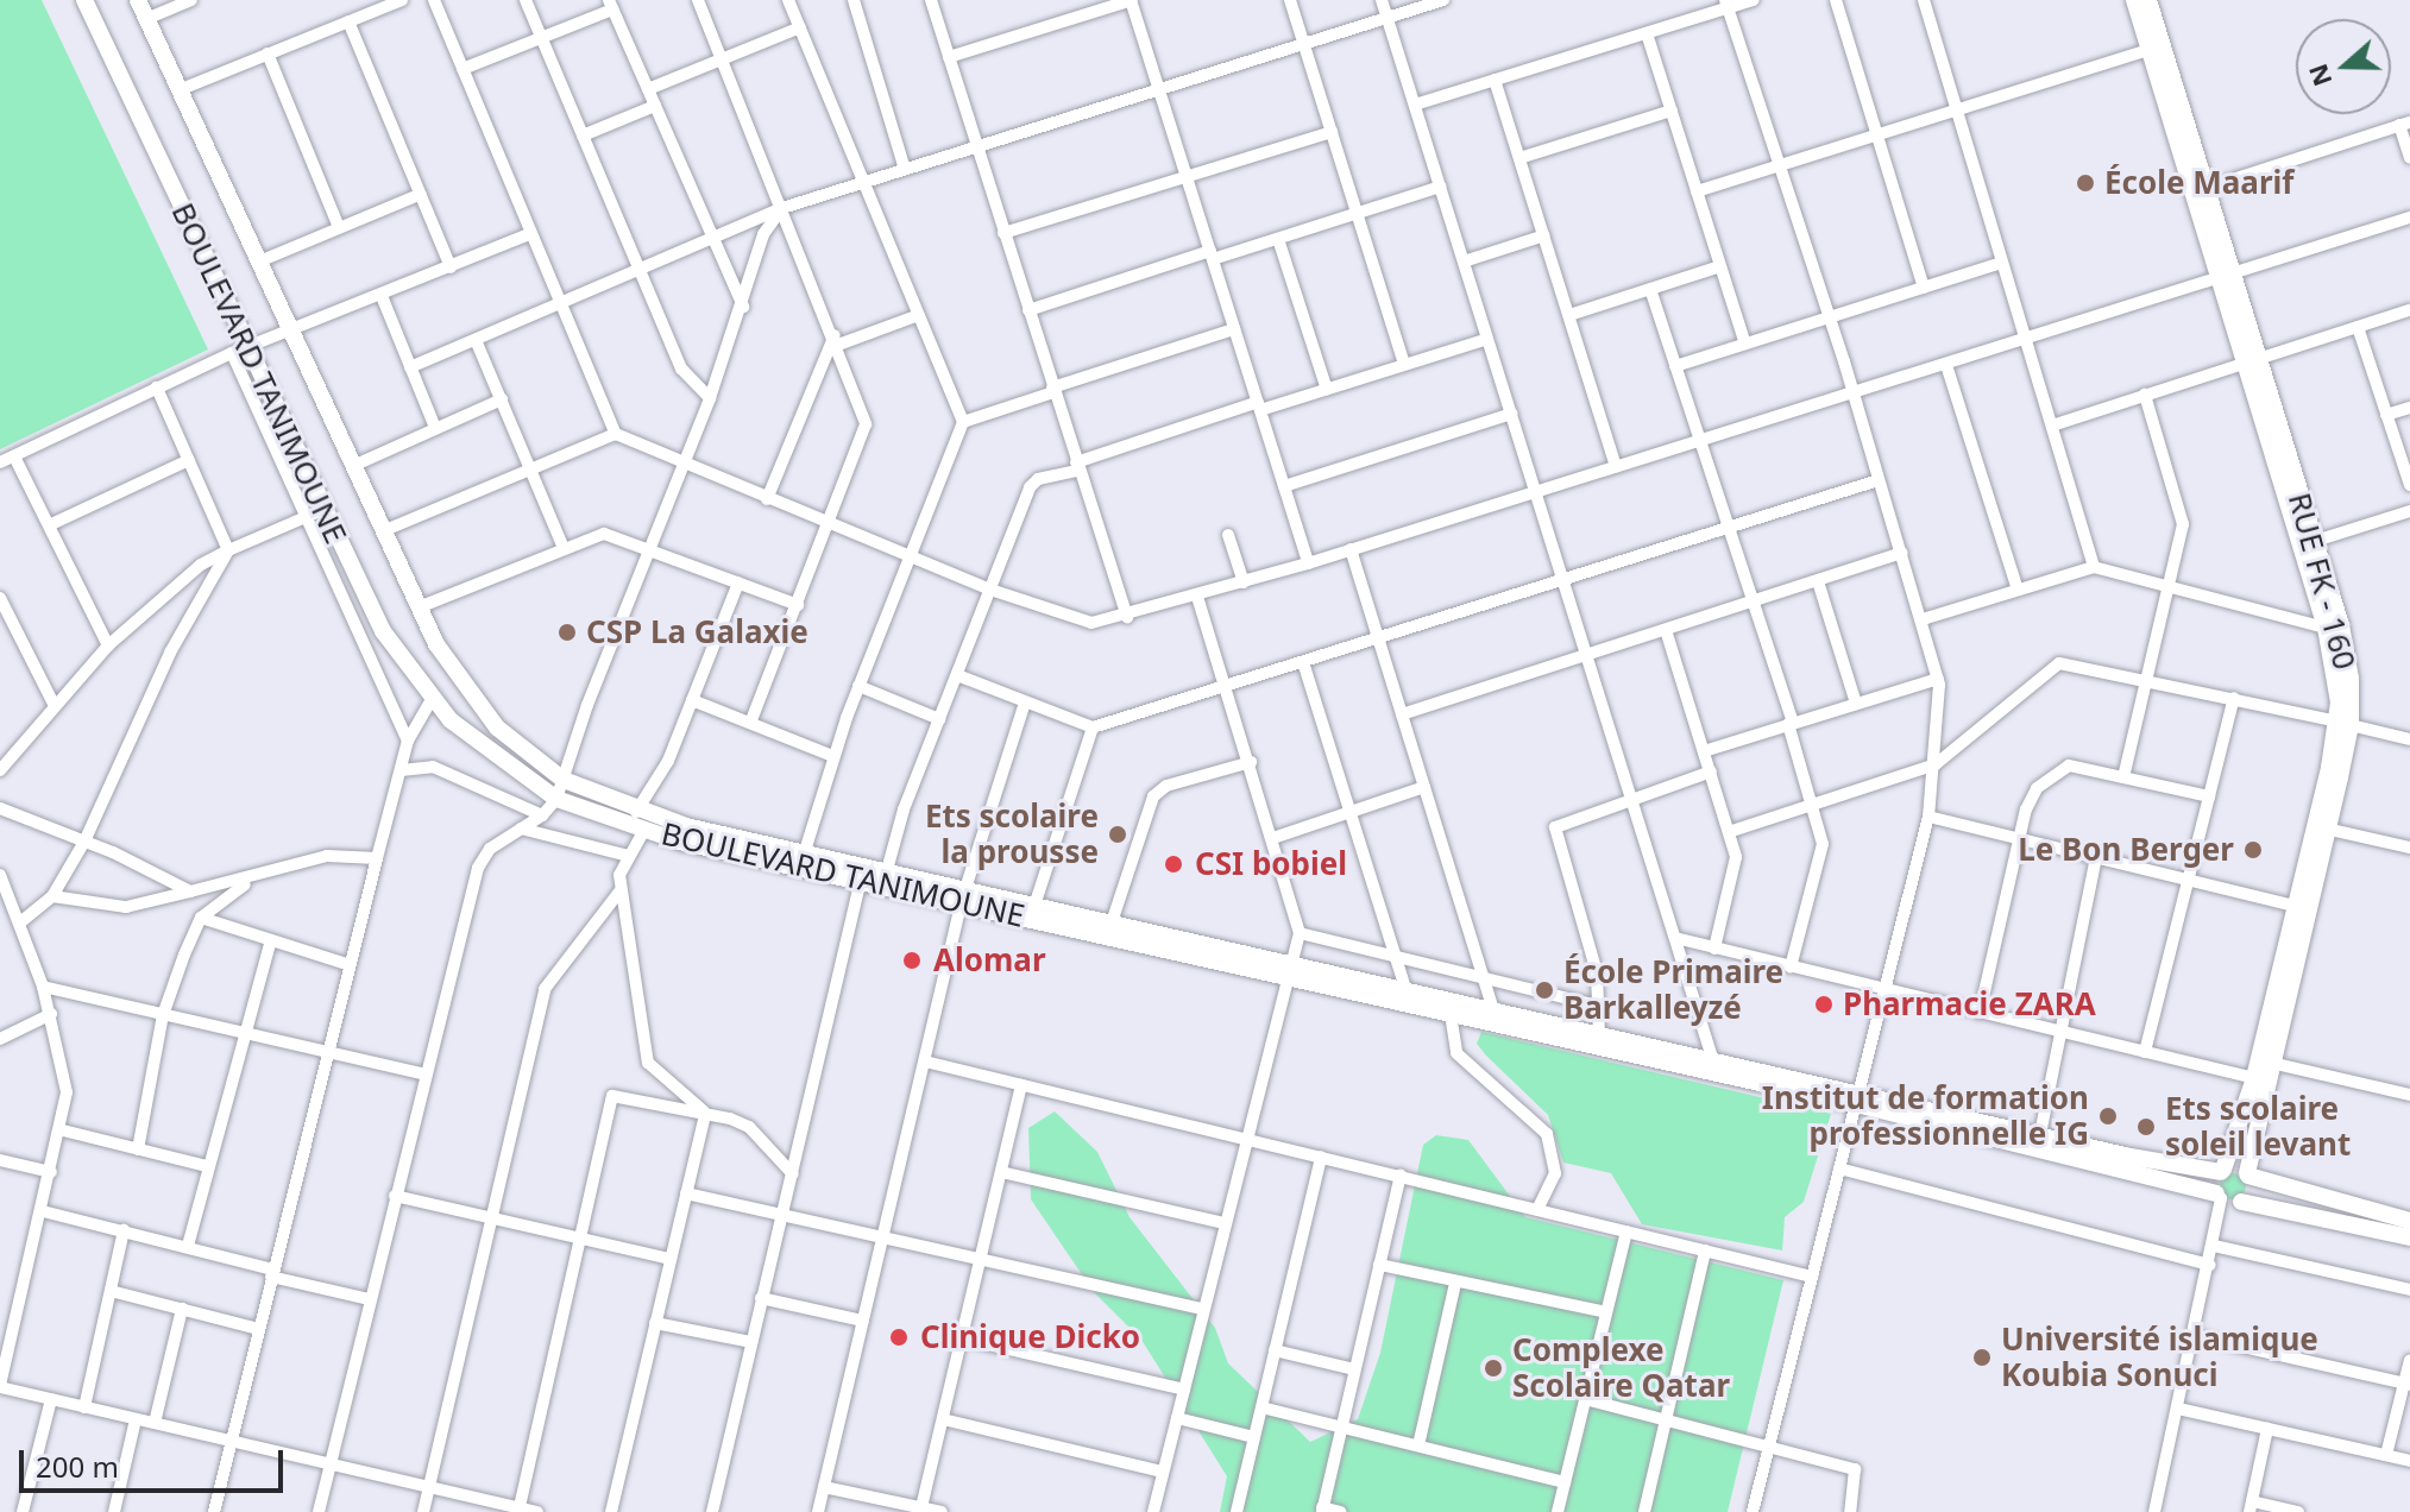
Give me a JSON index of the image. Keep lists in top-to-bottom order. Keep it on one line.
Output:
{"streets":{"main road":["BOULEVARD TANIMOUNE","RUE FK - 160"]},"crossings":[["BOULEVARD TANIMOUNE","RUE FK - 160"]],"places":["École Maarif","CSP La Galaxie","Ets scolaire la prousse","Le Bon Berger","CSI bobiel","Alomar","École Primaire Barkalleyzé","Pharmacie ZARA","Institut de formation professionnelle IG","Ets scolaire soleil levant","Clinique Dicko","Université islamique Koubia Sonuci","Complexe Scolaire Qatar"],"scale_bar":"200 m","north":"left"}
